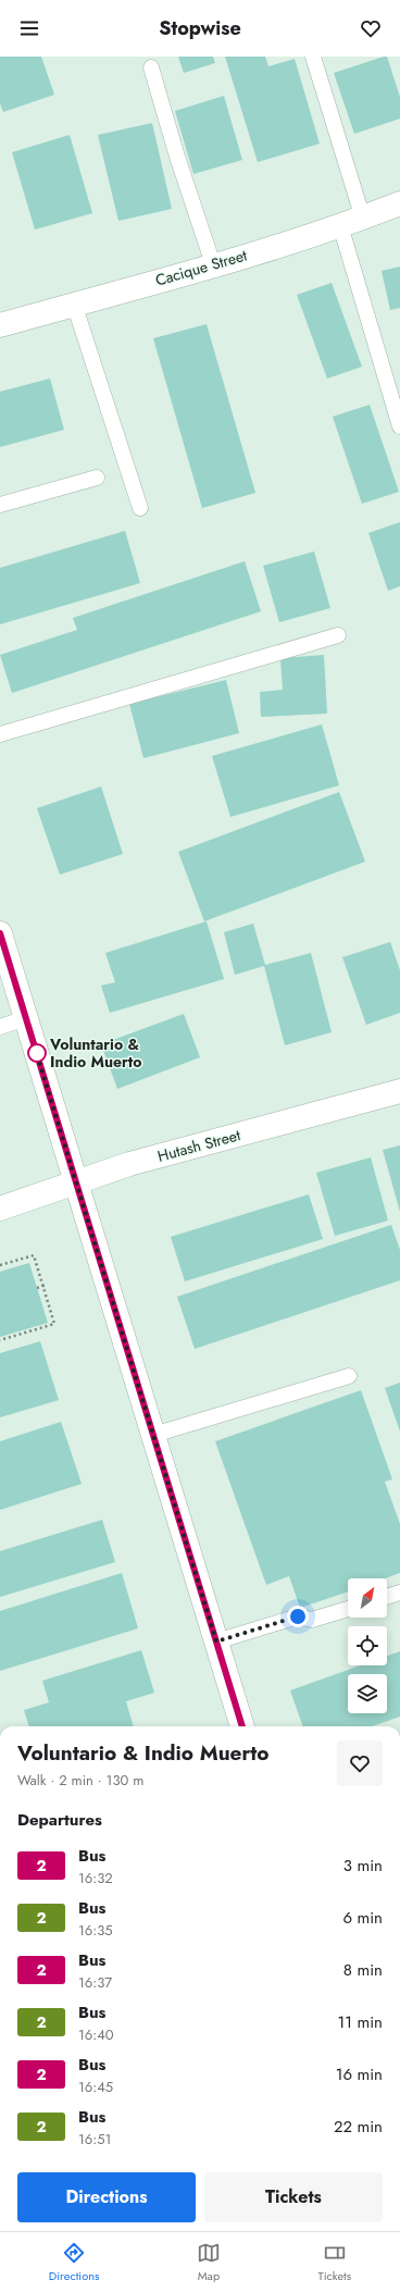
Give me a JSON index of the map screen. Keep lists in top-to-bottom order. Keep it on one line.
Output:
{"streets":{"street":["Cacique Street","Hutash Street"]},"places":["Voluntario & Indio Muerto"],"lines":["bus line 2"],"north":"top right","page":{"header":"Stopwise","heading":[["Voluntario & Indio Muerto","Walk · 2 min · 130 m"],"Departures"],"list":[{"mark":"2","name":"Bus","note":"16:32","value":"3 min"},{"mark":"2","name":"Bus","note":"16:35","value":"6 min"},{"mark":"2","name":"Bus","note":"16:37","value":"8 min"},{"mark":"2","name":"Bus","note":"16:40","value":"11 min"},{"mark":"2","name":"Bus","note":"16:45","value":"16 min"},{"mark":"2","name":"Bus","note":"16:51","value":"22 min"}],"buttons":["Directions","Tickets"],"tabs":["Directions","Map","Tickets"]}}
